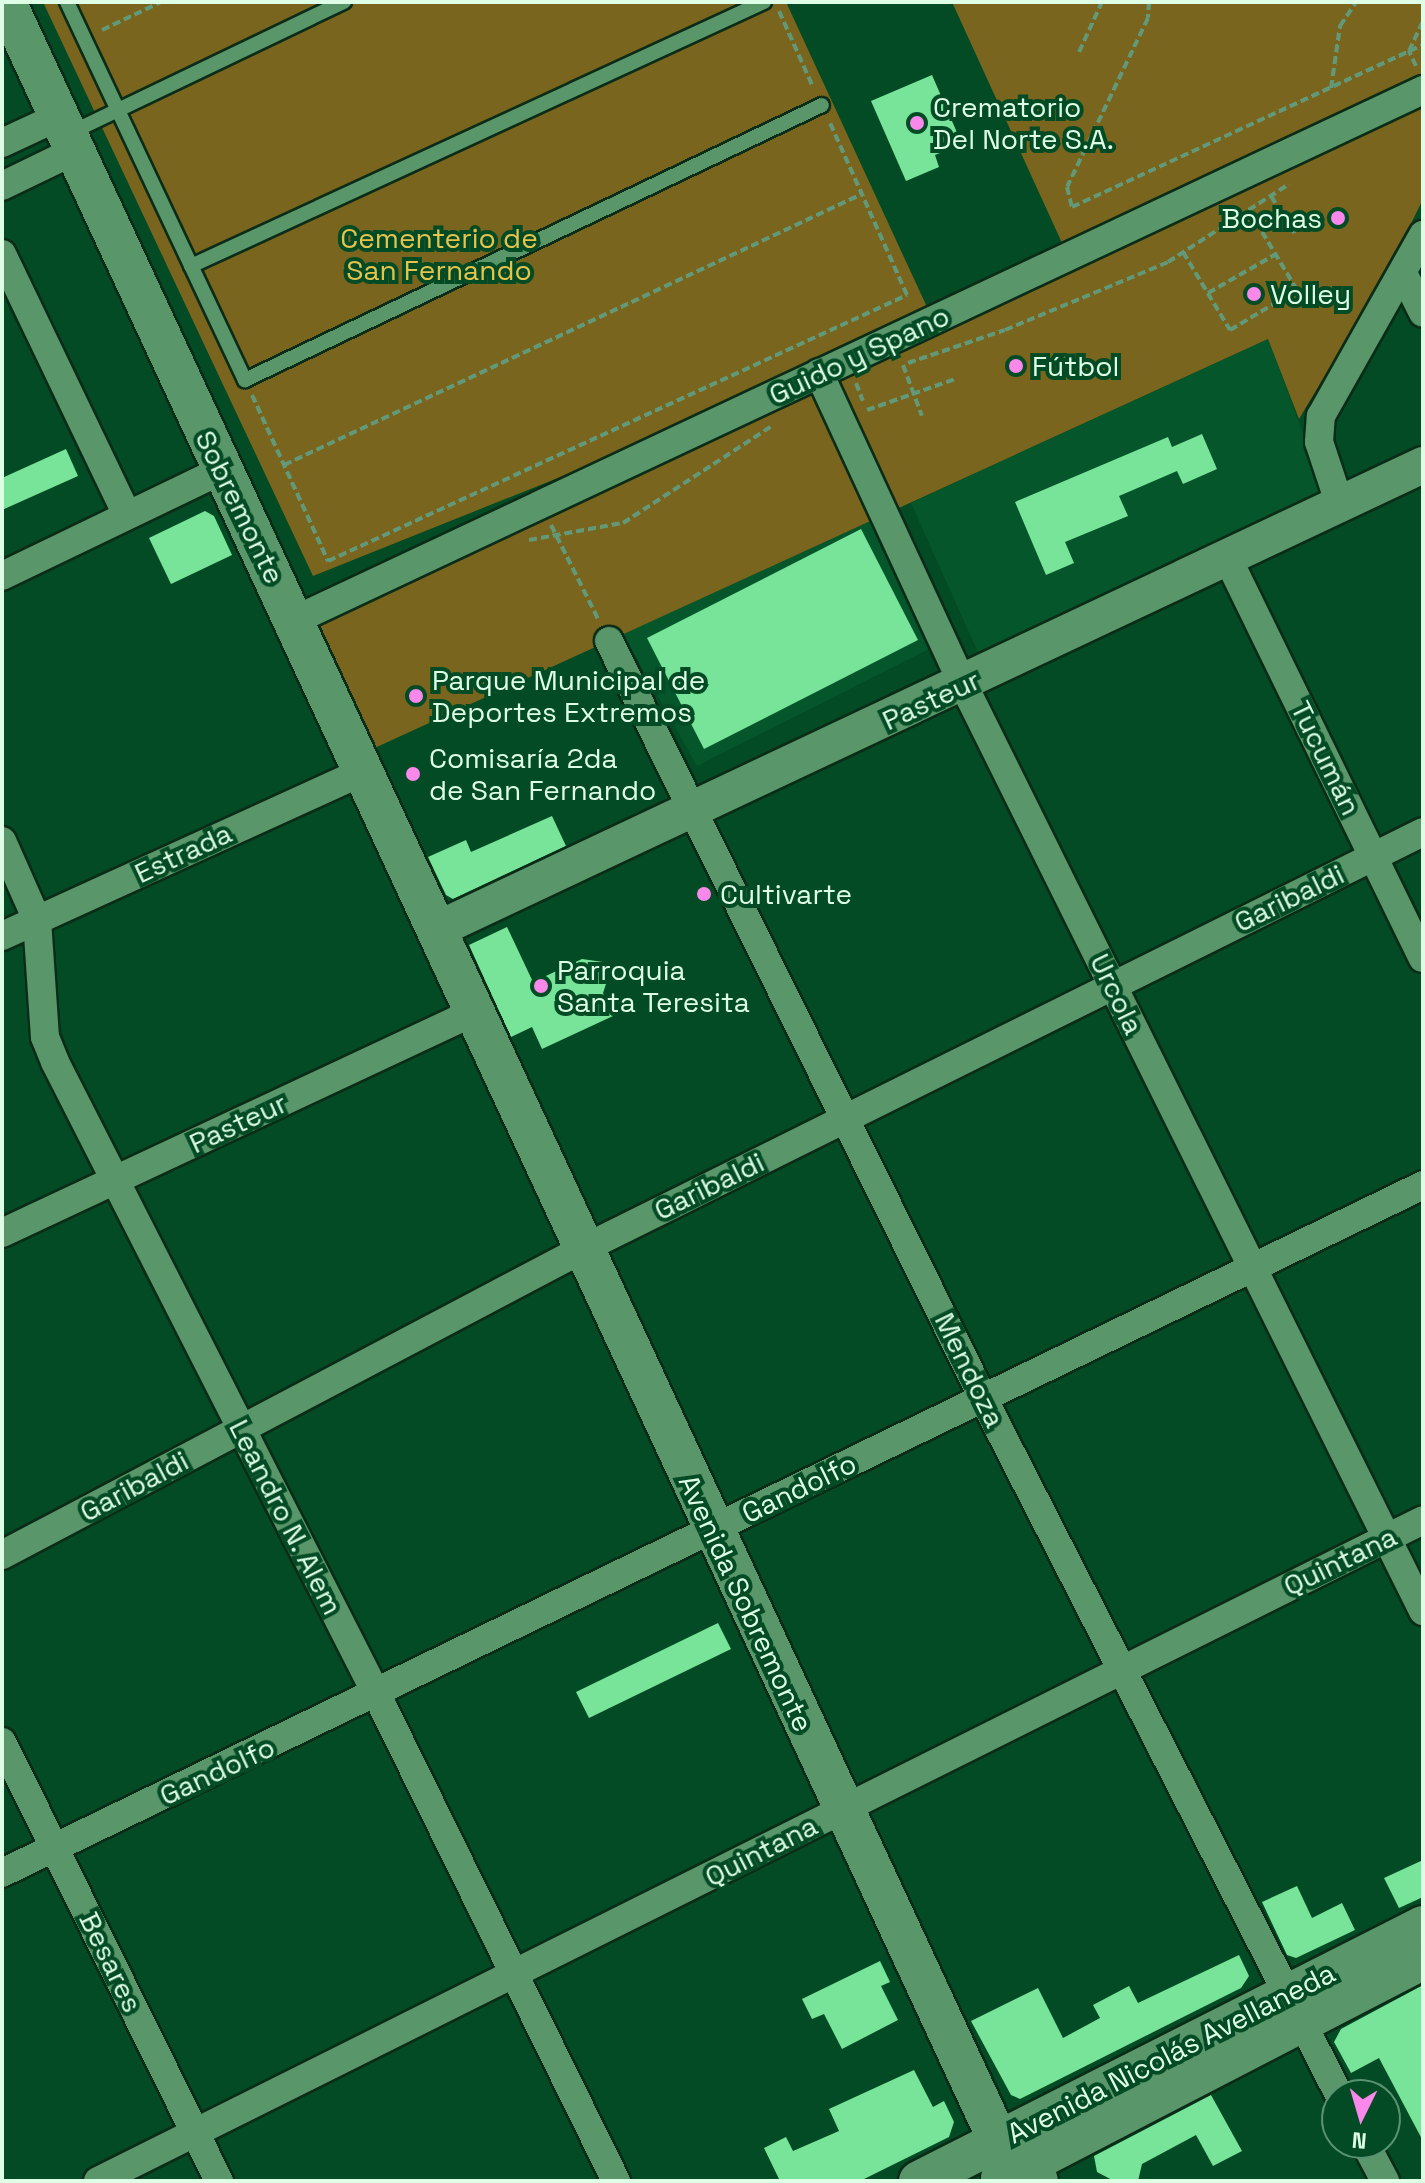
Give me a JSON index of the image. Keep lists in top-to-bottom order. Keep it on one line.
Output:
{"streets":{"main road":["Sobremonte","Avenida Sobremonte","Avenida Nicolás Avellaneda"],"street":["Guido y Spano","Pasteur","Tucumán","Estrada","Garibaldi","Urcola","Mendoza","Gandolfo","Leandro N. Alem","Quintana","Besares"]},"crossings":[["Guido y Spano","Sobremonte"],["Guido y Spano","Urcola"],["Sobremonte","Pasteur"],["Sobremonte","Estrada"],["Sobremonte","Avenida Sobremonte"],["Pasteur","Tucumán"],["Pasteur","Urcola"],["Pasteur","Mendoza"],["Pasteur","Leandro N. Alem"],["Pasteur","Avenida Sobremonte"],["Tucumán","Garibaldi"],["Estrada","Leandro N. Alem"],["Garibaldi","Urcola"],["Garibaldi","Mendoza"],["Garibaldi","Leandro N. Alem"],["Garibaldi","Avenida Sobremonte"],["Urcola","Gandolfo"],["Urcola","Quintana"],["Mendoza","Gandolfo"],["Mendoza","Quintana"],["Mendoza","Avenida Nicolás Avellaneda"],["Gandolfo","Leandro N. Alem"],["Gandolfo","Avenida Sobremonte"],["Gandolfo","Besares"],["Leandro N. Alem","Quintana"],["Quintana","Avenida Sobremonte"],["Quintana","Besares"],["Avenida Sobremonte","Avenida Nicolás Avellaneda"]],"parks":["Cementerio de San Fernando"],"places":["Crematorio Del Norte S.A.","Bochas","Volley","Fútbol","Parque Municipal de Deportes Extremos","Comisaría 2da de San Fernando","Cultivarte","Parroquia Santa Teresita"],"north":"bottom"}
